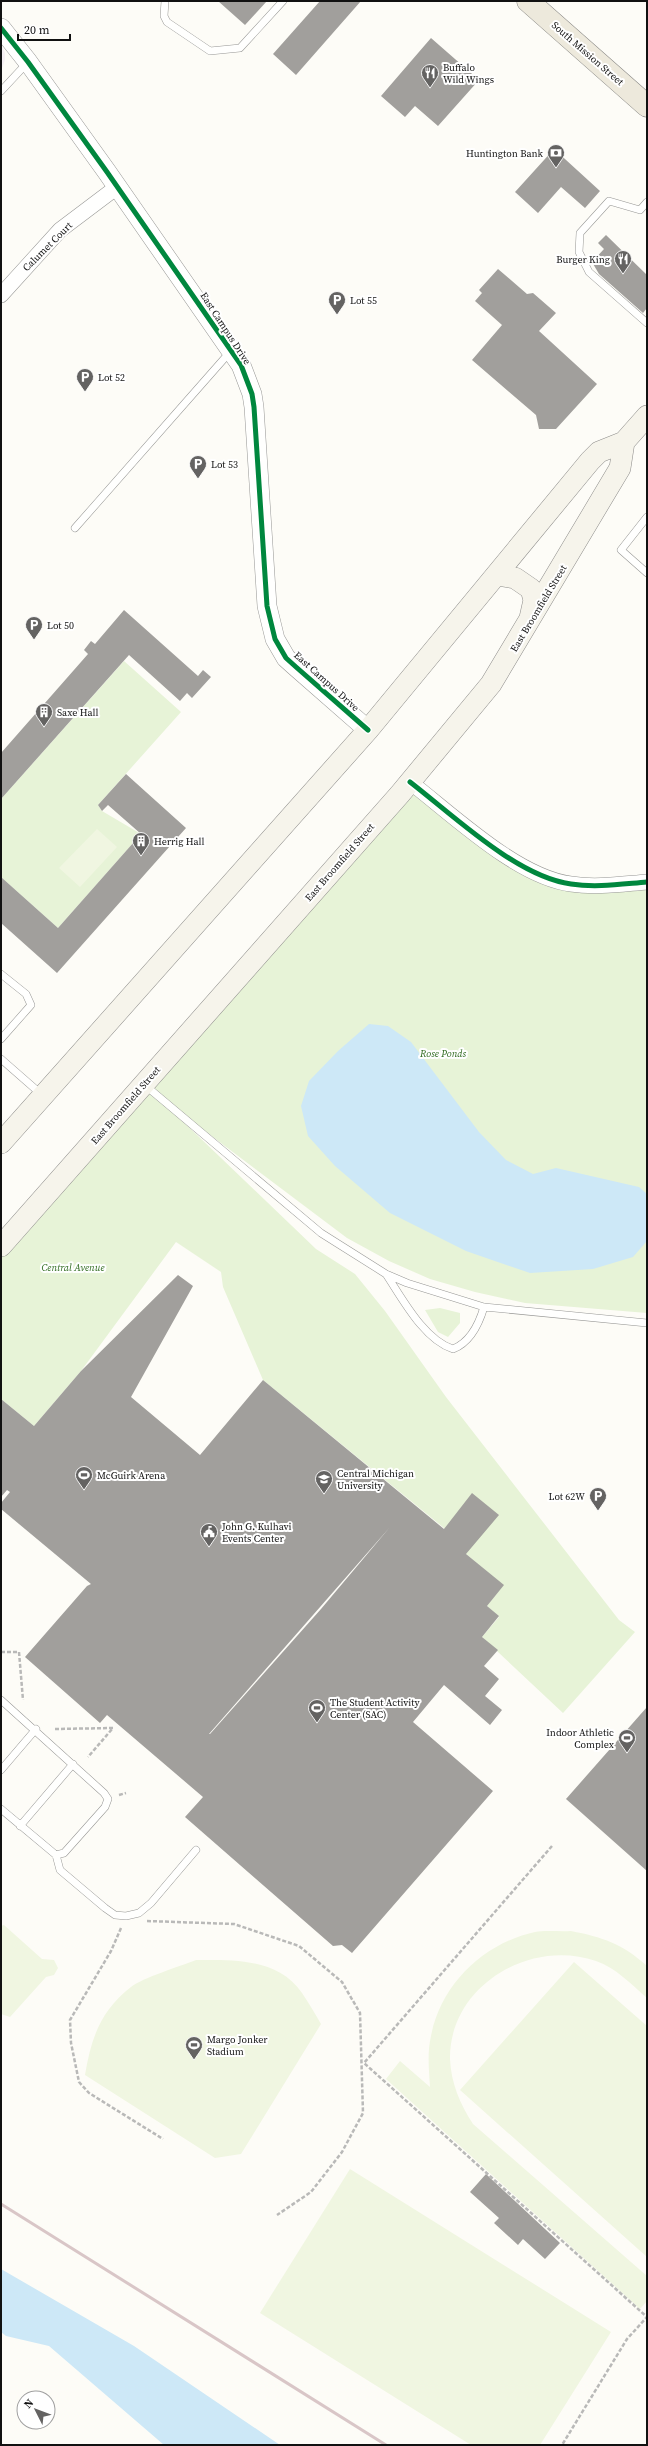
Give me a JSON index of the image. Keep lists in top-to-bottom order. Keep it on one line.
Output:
{"streets":{"main road":["South Mission Street","East Broomfield Street"],"street":["Calumet Court","East Campus Drive"]},"crossings":[["Calumet Court","East Campus Drive"]],"parks":["Rose Ponds","Central Avenue"],"places":{"restaurant":["Buffalo Wild Wings","Burger King"],"bank":["Huntington Bank"],"parking":["Lot 55","Lot 52","Lot 53","Lot 50","Lot 62W"],"building":["Saxe Hall","Herrig Hall"],"sports":["McGuirk Arena","The Student Activity Center (SAC)","Indoor Athletic Complex","Margo Jonker Stadium"],"school or university":["Central Michigan University"],"public building":["John G. Kulhavi Events Center"]},"scale_bar":"20 m","north":"top left"}
